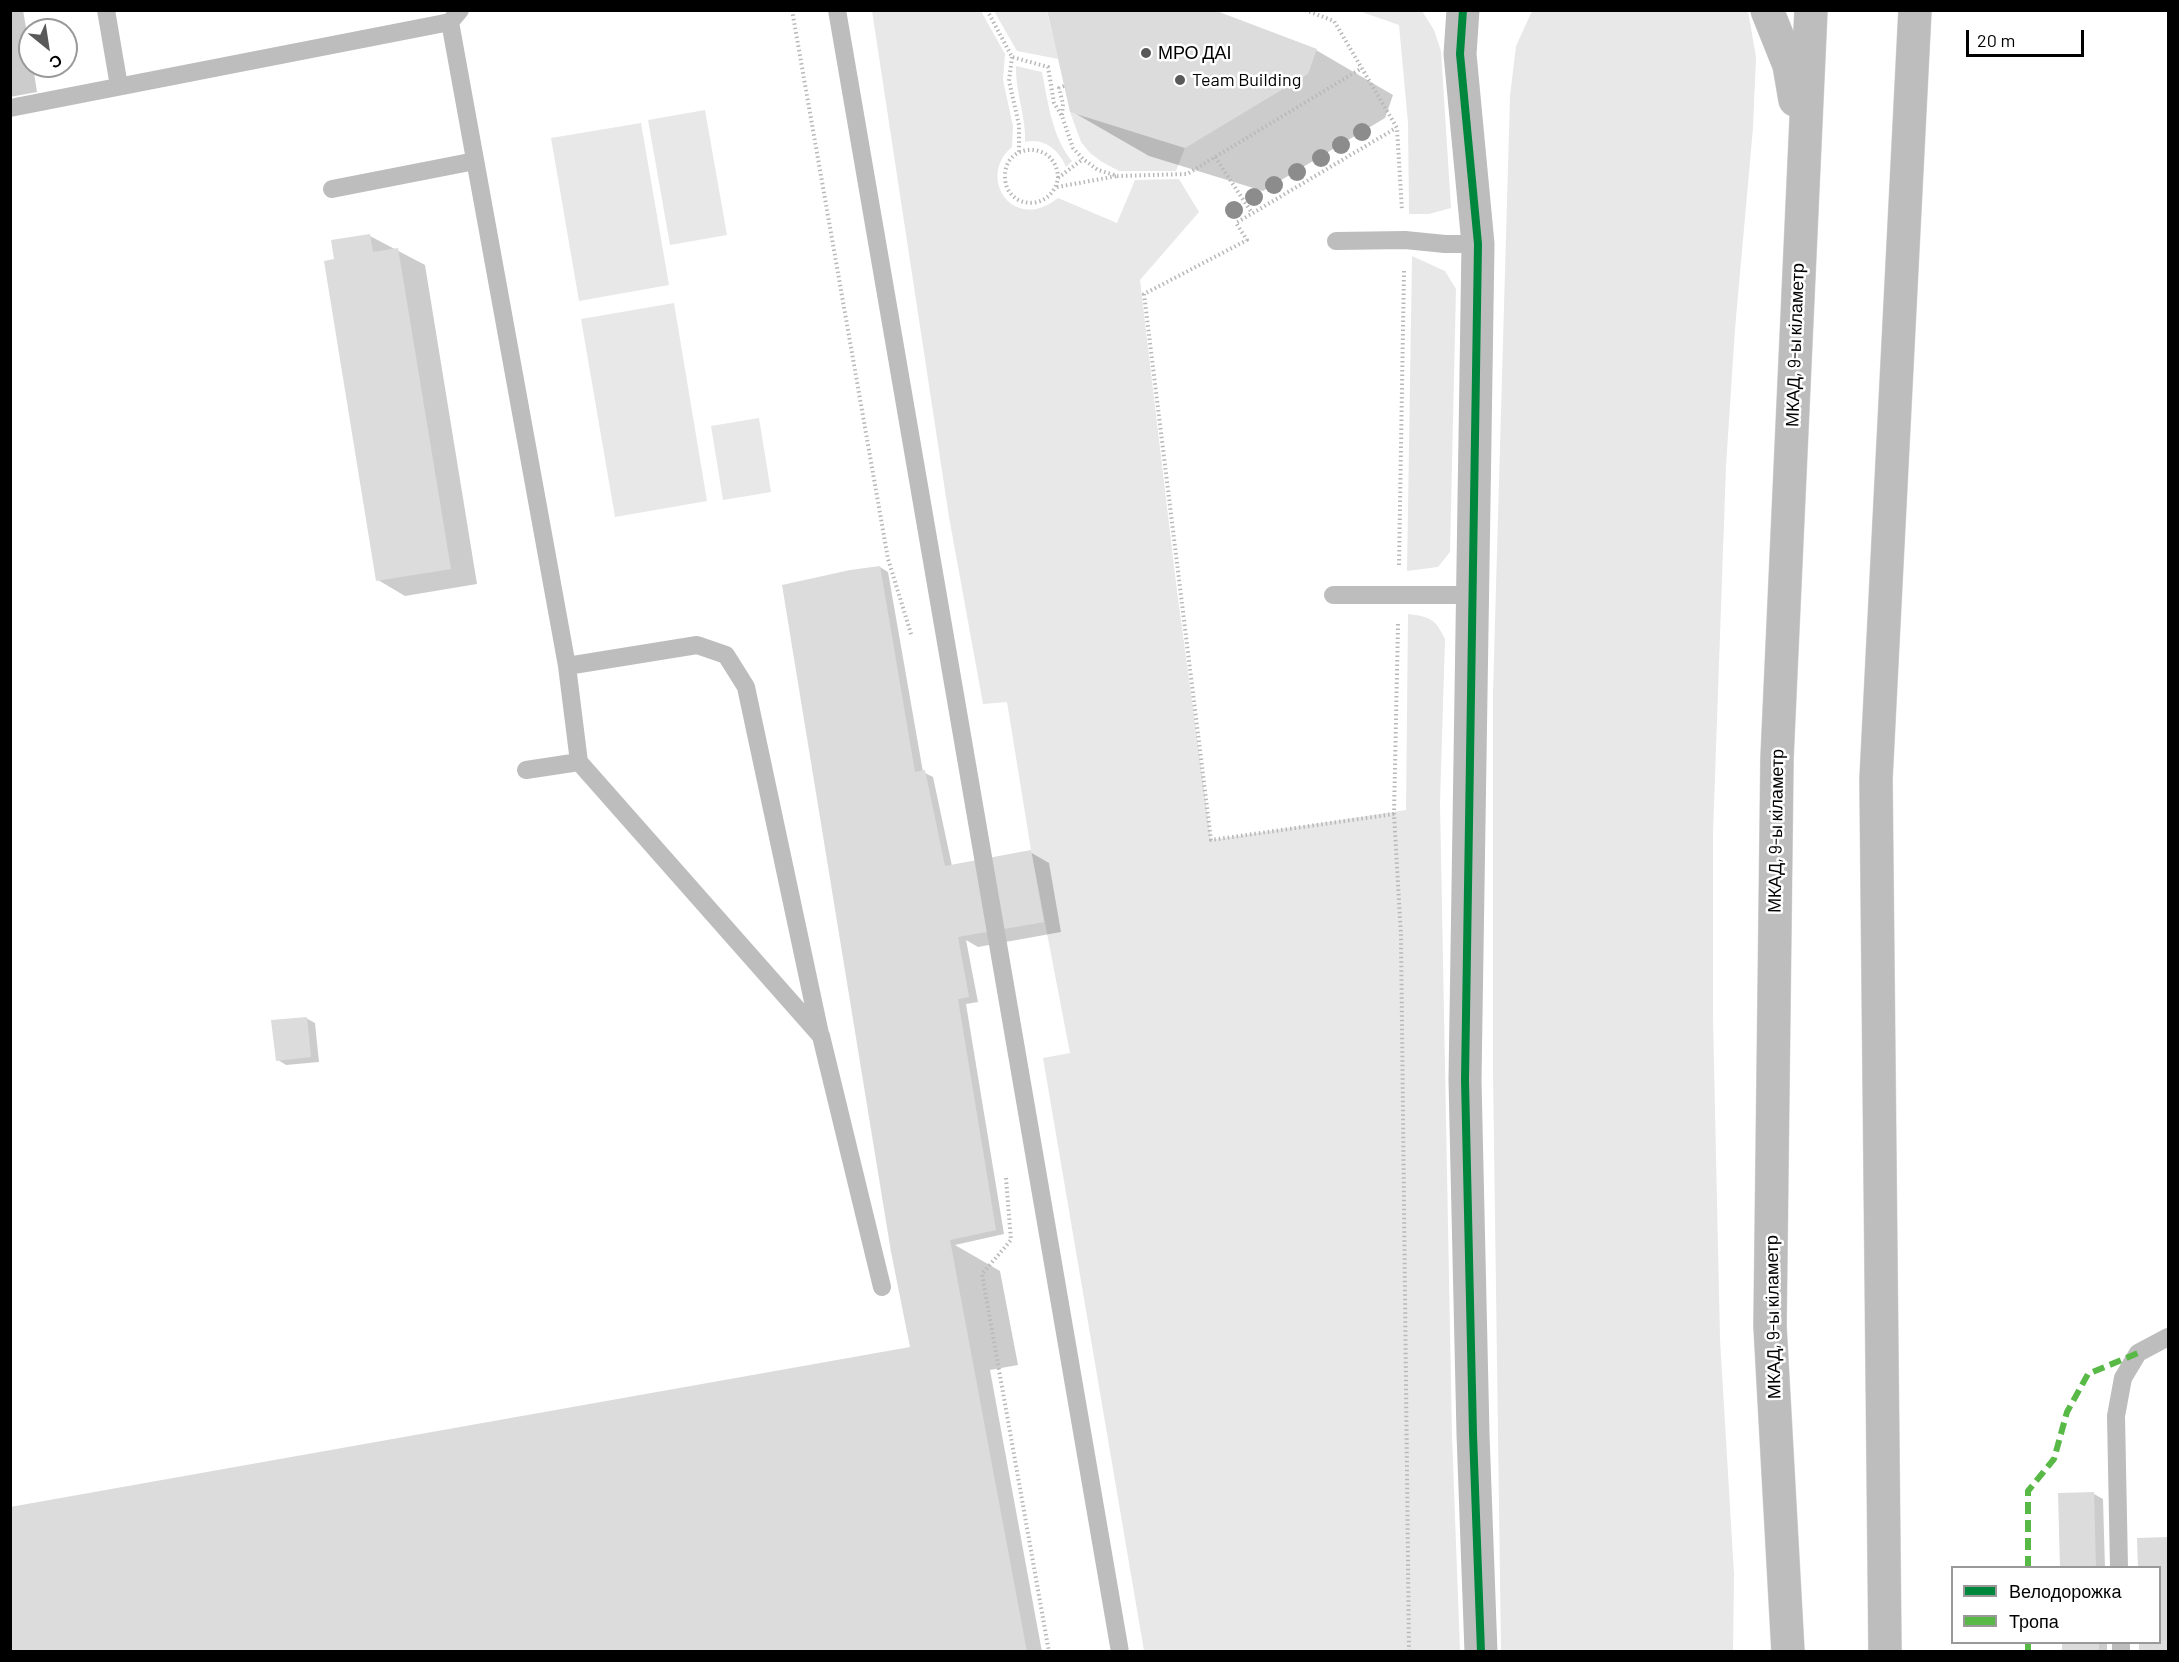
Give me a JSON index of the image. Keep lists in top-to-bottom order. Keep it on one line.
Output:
{"streets":{"main road":["МКАД, 9-ы кіламетр"]},"places":["МРО ДАІ","Team Building"],"legend":["Велодорожка","Тропа"],"scale_bar":"20 m","north":"bottom right"}
